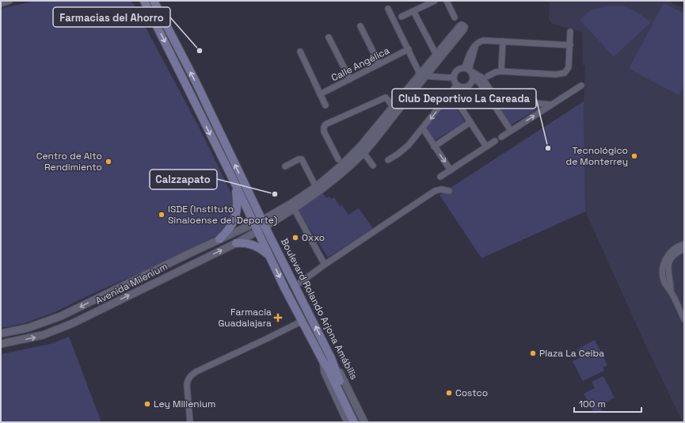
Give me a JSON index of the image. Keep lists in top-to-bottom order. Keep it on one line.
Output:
{"streets":{"main road":["Boulevard Rolando Arjona Amábilis"],"street":["Calle Angélica","Avenida Milenium"]},"crossings":[["Avenida Milenium","Boulevard Rolando Arjona Amábilis"]],"places":{"other":["Farmacias del Ahorro","Club Deportivo La Careada","Tecnológico de Monterrey","Centro de Alto Rendimiento","Calzzapato","ISDE (Instituto Sinaloense del Deporte)","Oxxo","Plaza La Ceiba","Costco","Ley Millenium"],"health":["Farmacia Guadalajara"]},"scale_bar":"100 m"}
